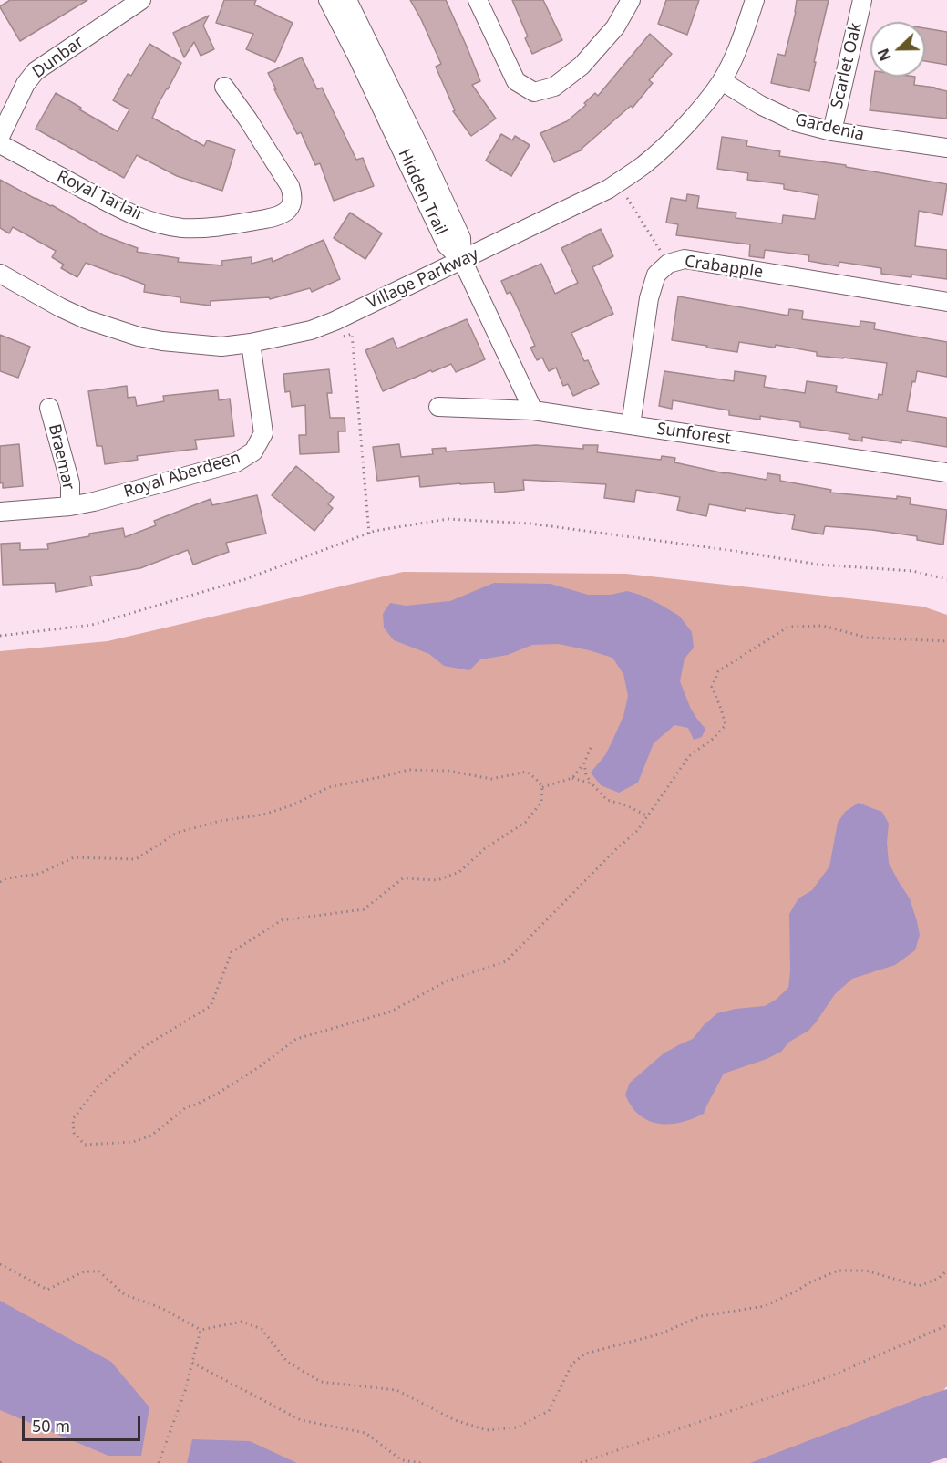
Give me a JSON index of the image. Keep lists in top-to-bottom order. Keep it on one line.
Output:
{"streets":{"street":["Dunbar","Scarlet Oak","Gardenia","Hidden Trail","Royal Tarlair","Crabapple","Village Parkway","Sunforest","Braemar","Royal Aberdeen"]},"crossings":[["Scarlet Oak","Gardenia"],["Gardenia","Village Parkway"],["Hidden Trail","Village Parkway"],["Hidden Trail","Sunforest"],["Crabapple","Sunforest"],["Village Parkway","Royal Aberdeen"],["Braemar","Royal Aberdeen"]],"scale_bar":"50 m","north":"left"}
